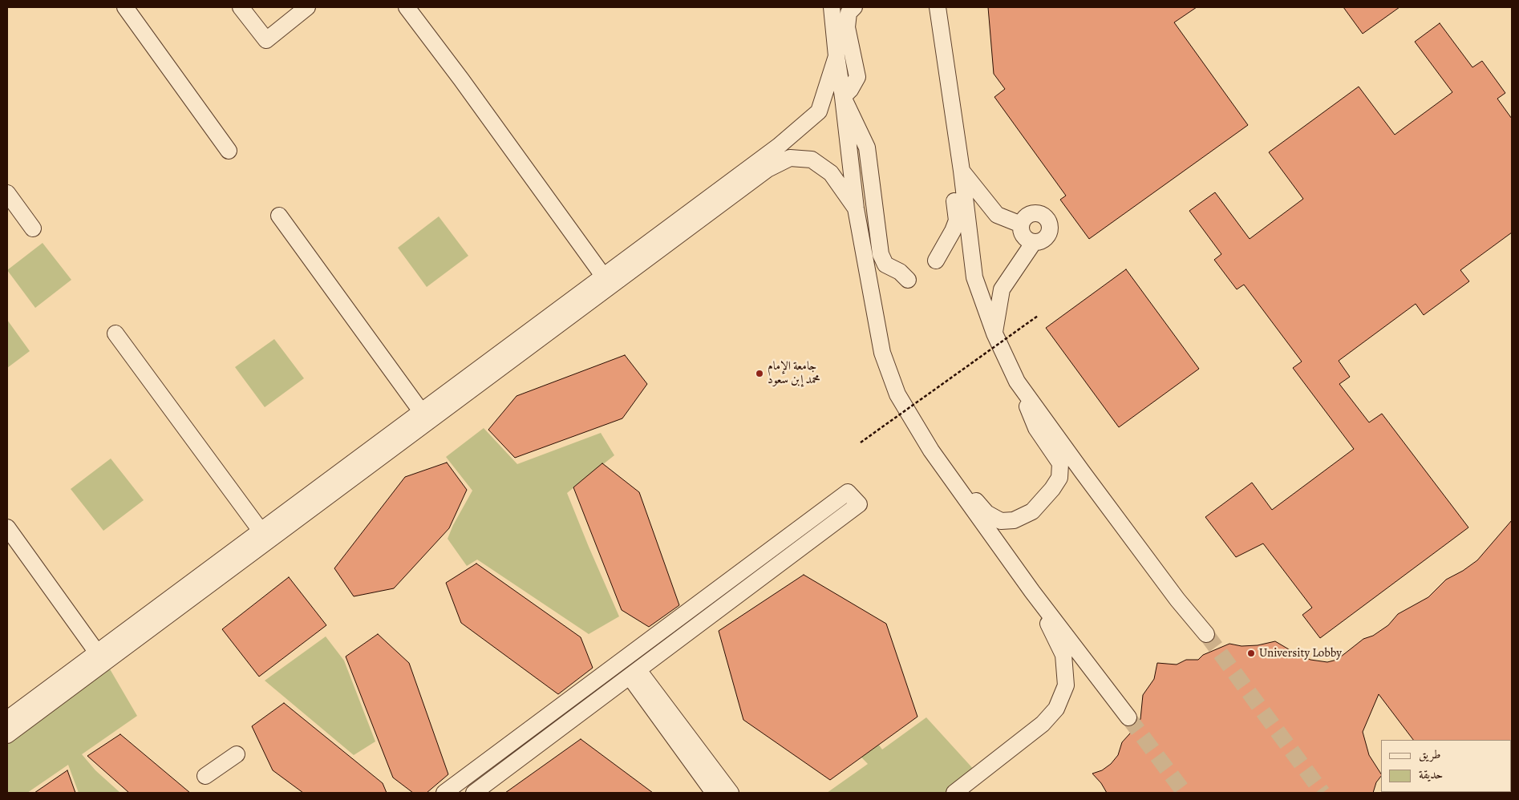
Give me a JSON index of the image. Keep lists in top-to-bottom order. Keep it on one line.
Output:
{"places":["جامعة الإمام محمد إبن سعود","University Lobby"],"legend":["طريق","حديقة"]}
